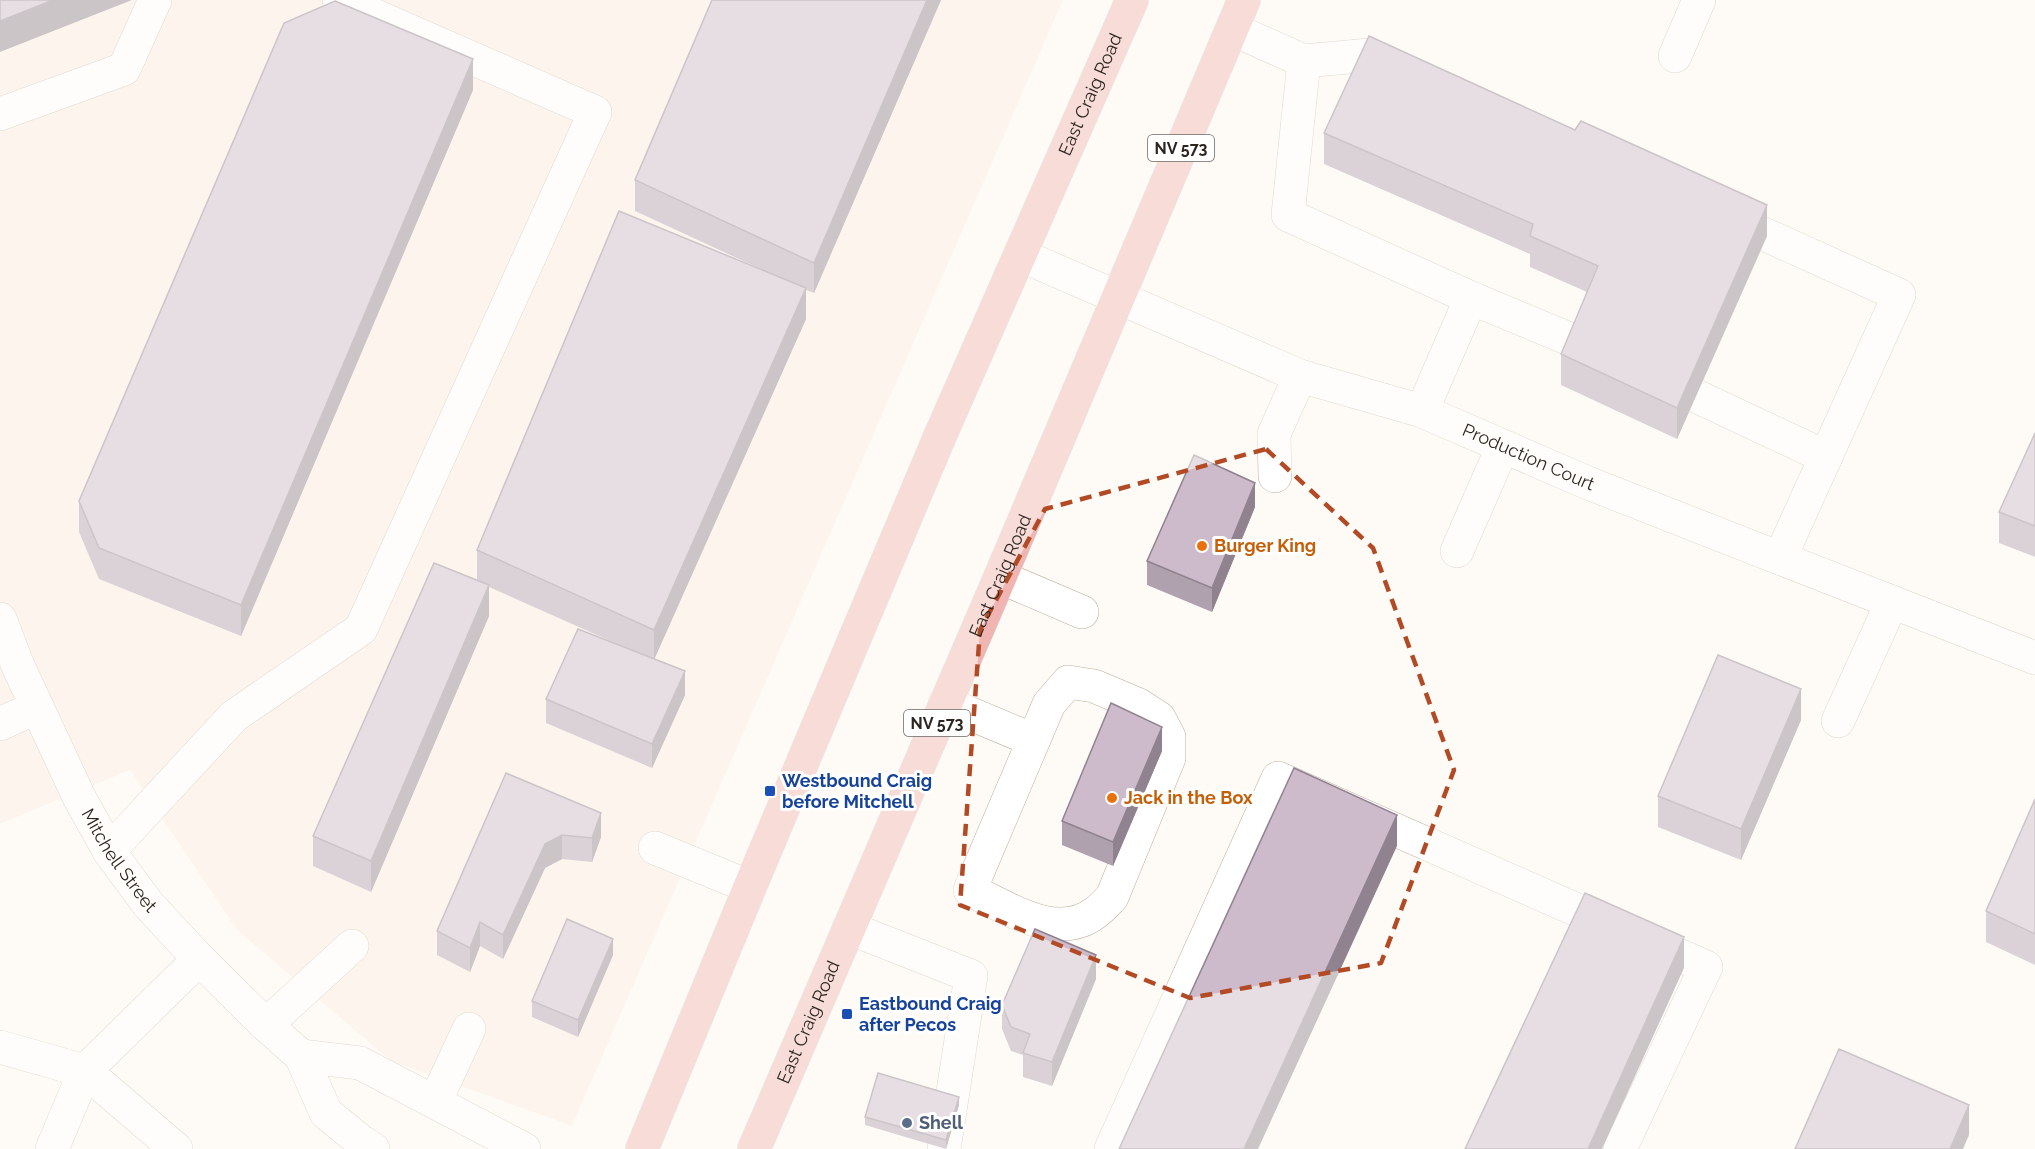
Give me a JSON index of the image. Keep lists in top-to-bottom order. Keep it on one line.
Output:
{"streets":{"main road":["East Craig Road","NV 573"],"street":["Production Court","Mitchell Street"]},"crossings":[["East Craig Road","Production Court"]],"places":{"other":["Burger King","Jack in the Box","Shell"],"transit":["Westbound Craig before Mitchell","Eastbound Craig after Pecos"]}}
